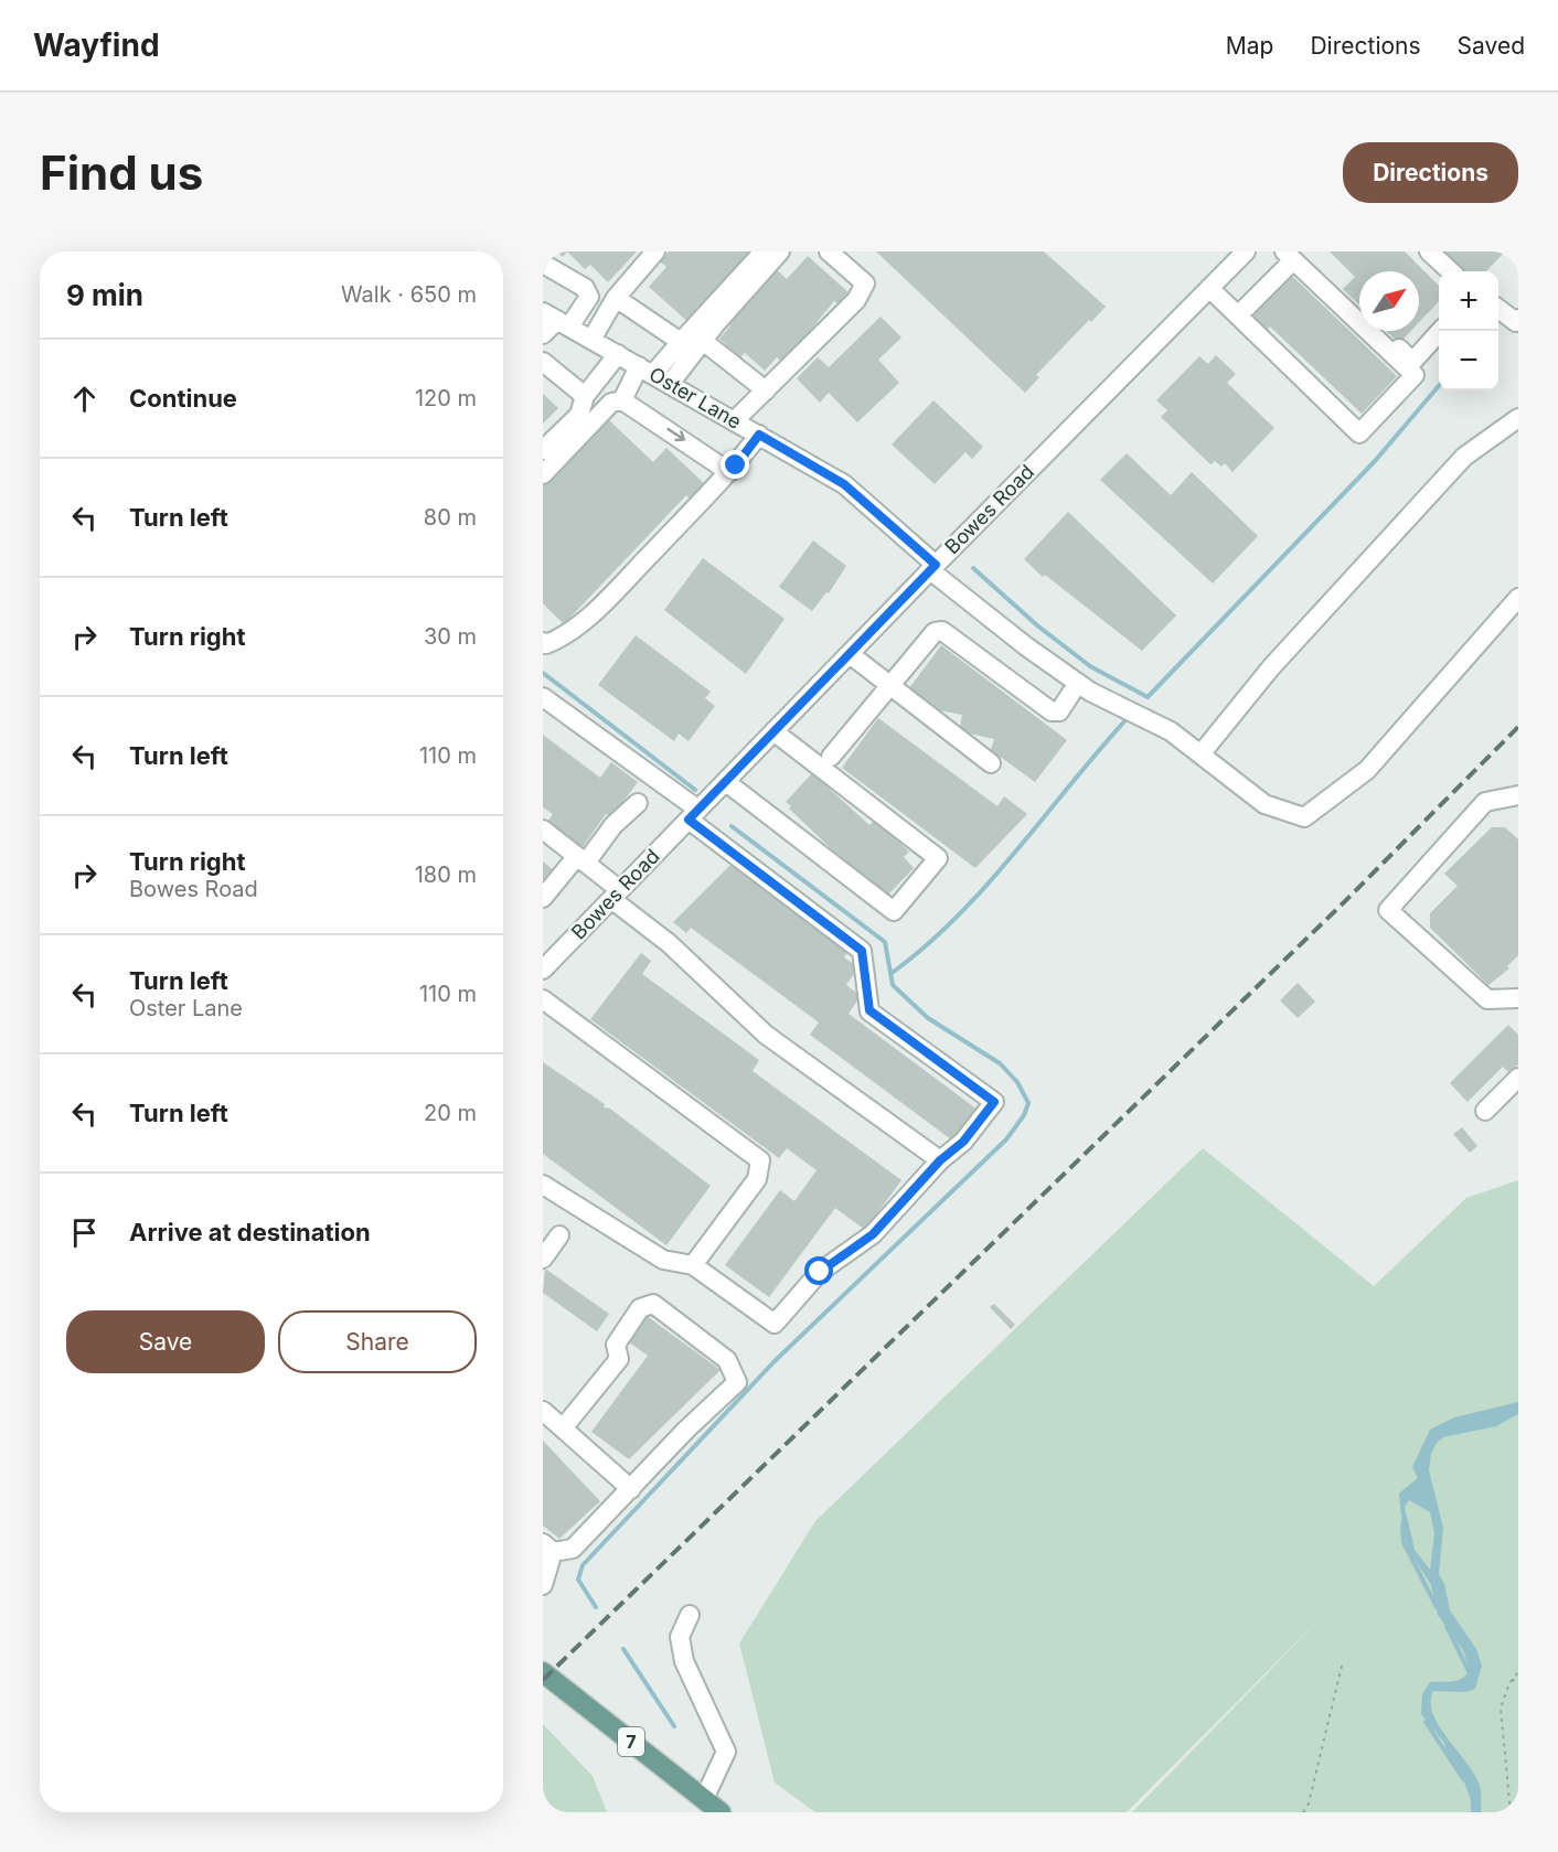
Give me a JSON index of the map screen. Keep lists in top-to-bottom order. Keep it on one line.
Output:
{"streets":{"main road":["7"],"street":["Oster Lane","Bowes Road"]},"crossings":[["Oster Lane","Bowes Road"]],"north":"top right","page":{"header":"Wayfind","nav":["Map","Directions","Saved"],"buttons":["Directions",["Save","Share"]],"title":"Find us","heading":["9 min","Walk · 650 m"],"map_buttons":["+","−"],"list":[["Continue","120 m"],["Turn left","80 m"],["Turn right","30 m"],["Turn left","110 m"],["Turn right","Bowes Road","180 m"],["Turn left","Oster Lane","110 m"],["Turn left","20 m"],"Arrive at destination"]}}
